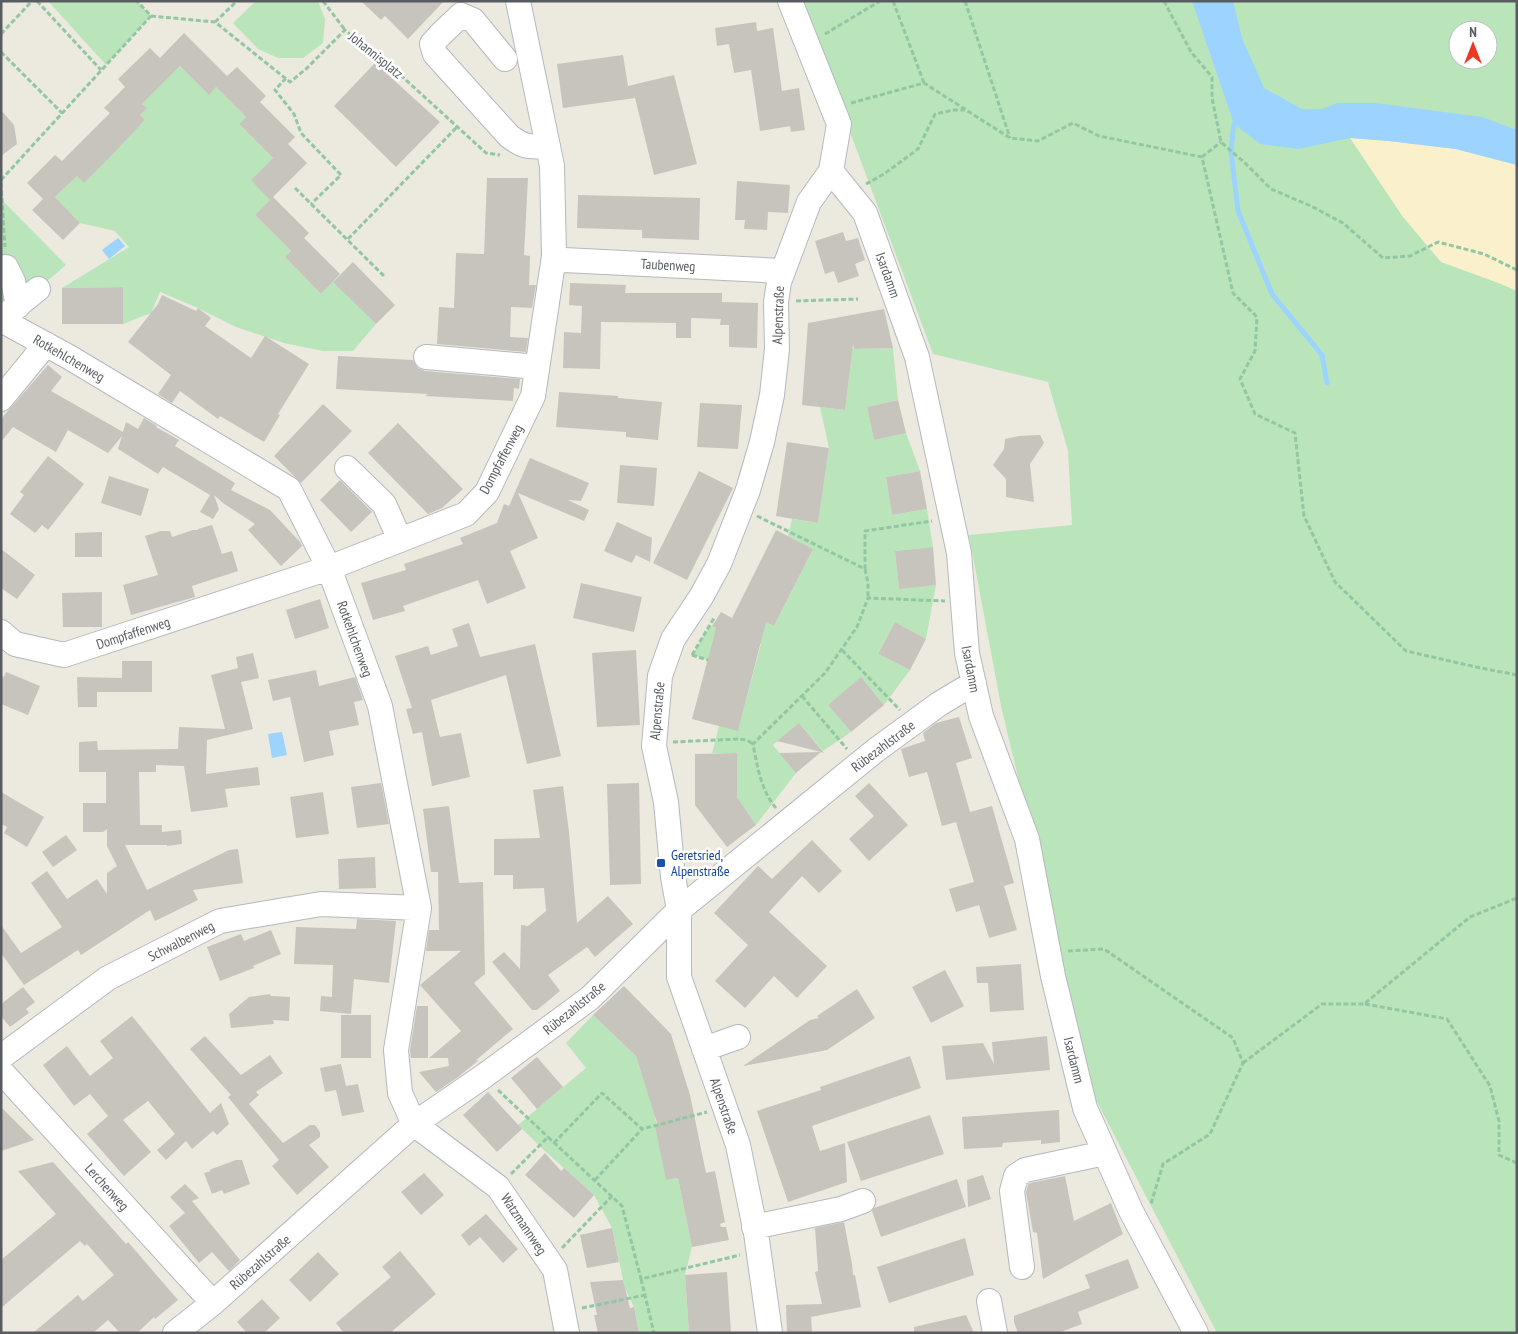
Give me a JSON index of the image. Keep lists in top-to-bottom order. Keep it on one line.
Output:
{"streets":{"street":["Taubenweg","Isardamm","Alpenstraße","Rotkehlchenweg","Dompfaffenweg","Rübezahlstraße","Schwalbenweg","Lerchenweg","Watzmannweg"],"path":["Johannisplatz"]},"crossings":[["Taubenweg","Alpenstraße"],["Taubenweg","Dompfaffenweg"],["Isardamm","Alpenstraße"],["Isardamm","Rübezahlstraße"],["Alpenstraße","Rübezahlstraße"],["Rotkehlchenweg","Dompfaffenweg"],["Rotkehlchenweg","Rübezahlstraße"],["Rotkehlchenweg","Schwalbenweg"],["Rotkehlchenweg","Watzmannweg"],["Rübezahlstraße","Lerchenweg"],["Rübezahlstraße","Watzmannweg"]],"places":{"transit":["Geretsried, Alpenstraße"]},"north":"top"}
